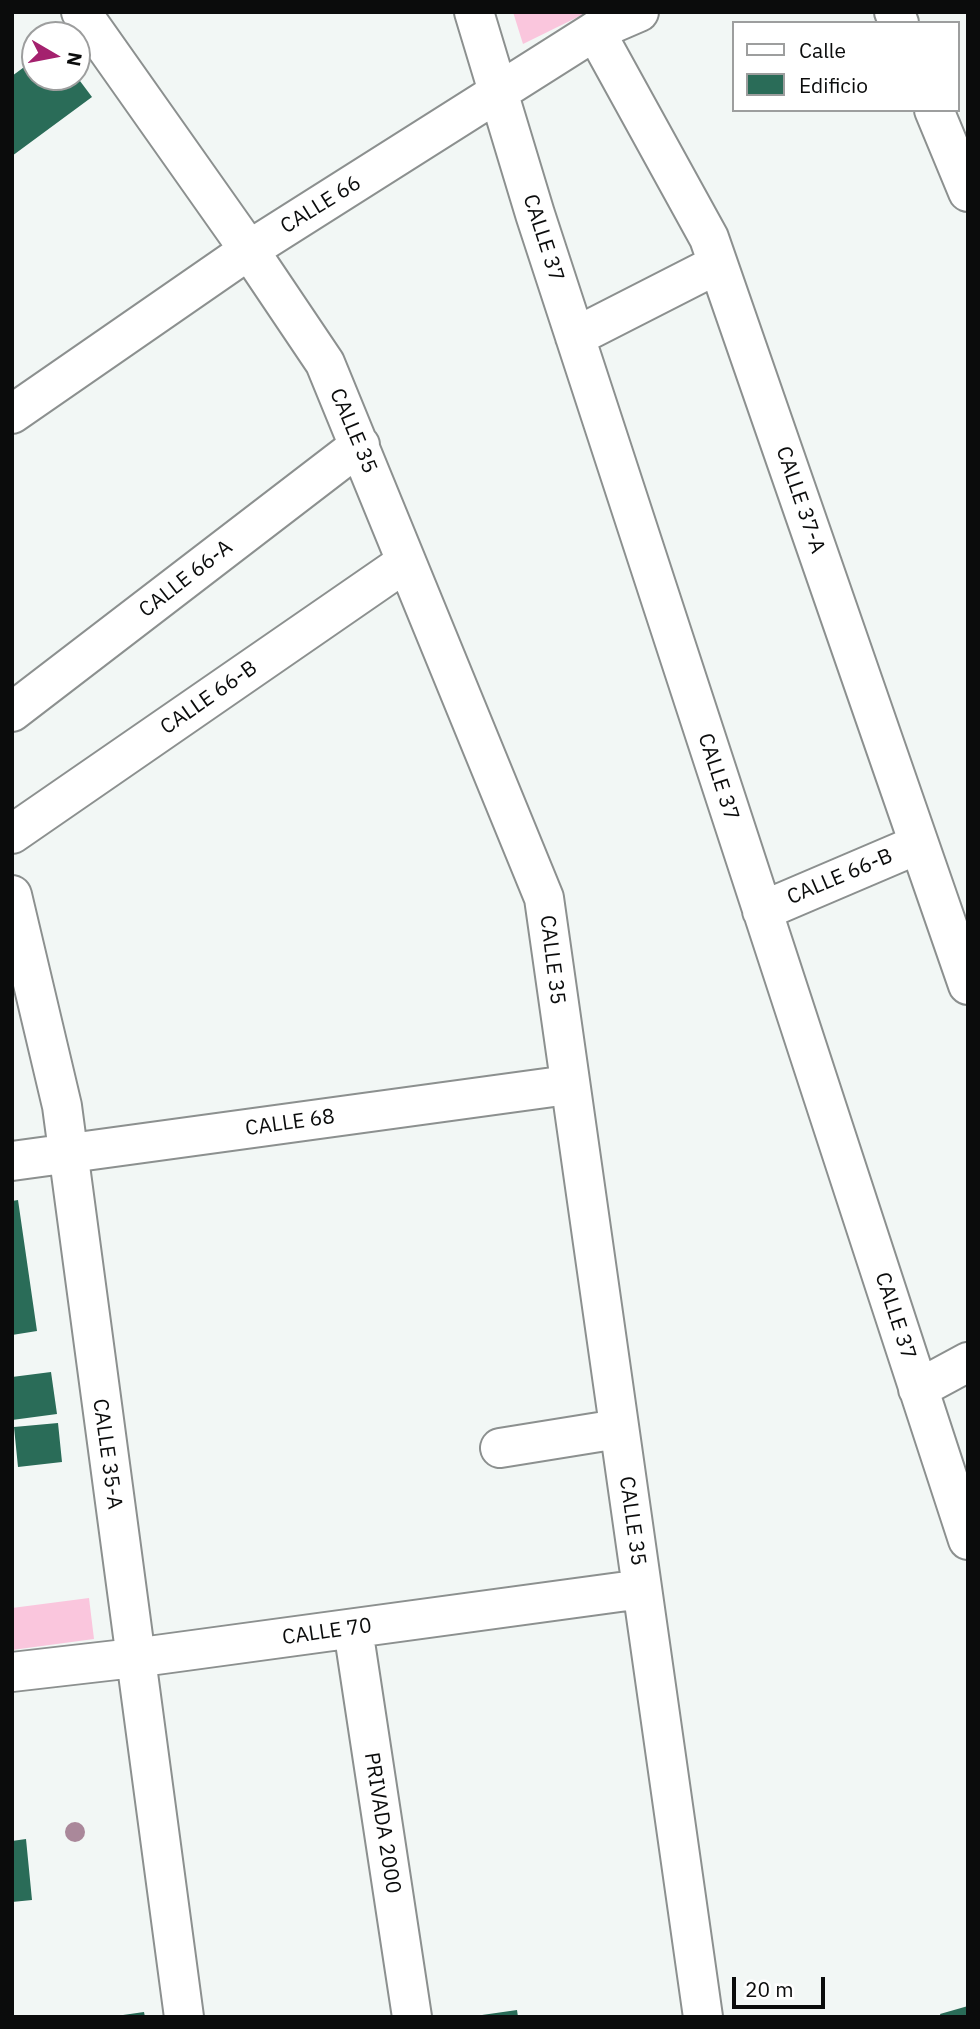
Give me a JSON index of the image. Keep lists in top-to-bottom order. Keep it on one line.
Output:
{"streets":{"street":["CALLE 66","CALLE 37","CALLE 35","CALLE 37-A","CALLE 66-A","CALLE 66-B","CALLE 68","CALLE 35-A","CALLE 70","PRIVADA 2000"]},"crossings":[["CALLE 66","CALLE 37"],["CALLE 66","CALLE 35"],["CALLE 66","CALLE 37-A"],["CALLE 37","CALLE 66-B"],["CALLE 35","CALLE 66-A"],["CALLE 35","CALLE 66-B"],["CALLE 35","CALLE 68"],["CALLE 35","CALLE 70"],["CALLE 37-A","CALLE 66-B"],["CALLE 68","CALLE 35-A"],["CALLE 35-A","CALLE 70"],["CALLE 70","PRIVADA 2000"]],"legend":["Calle","Edificio"],"scale_bar":"20 m","north":"right"}
